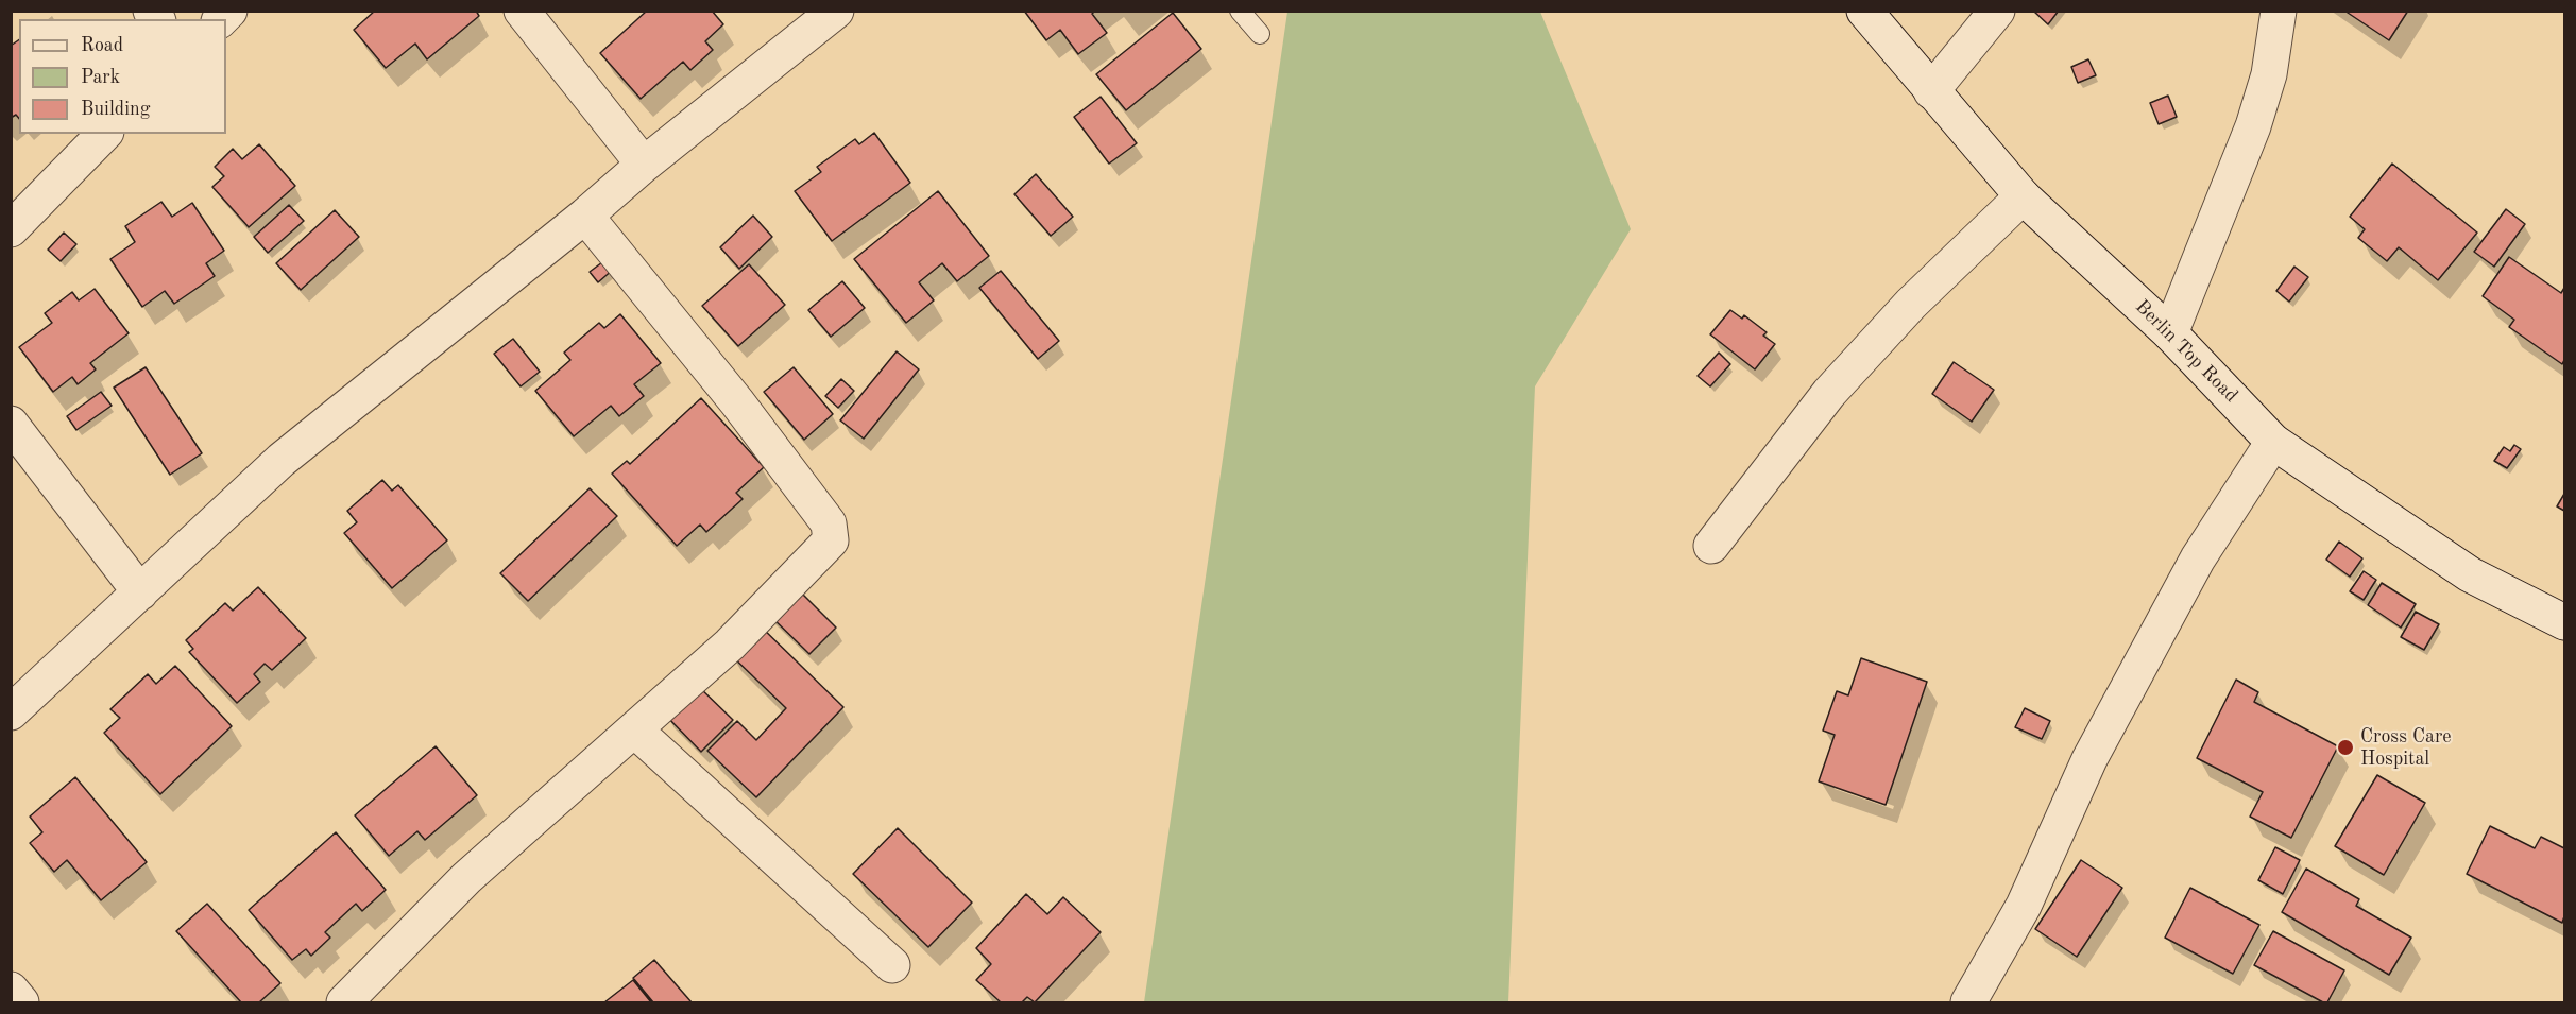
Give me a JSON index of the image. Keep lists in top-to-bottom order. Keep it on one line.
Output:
{"streets":{"street":["Berlin Top Road"]},"places":["Cross Care Hospital"],"legend":["Road","Park","Building"]}
